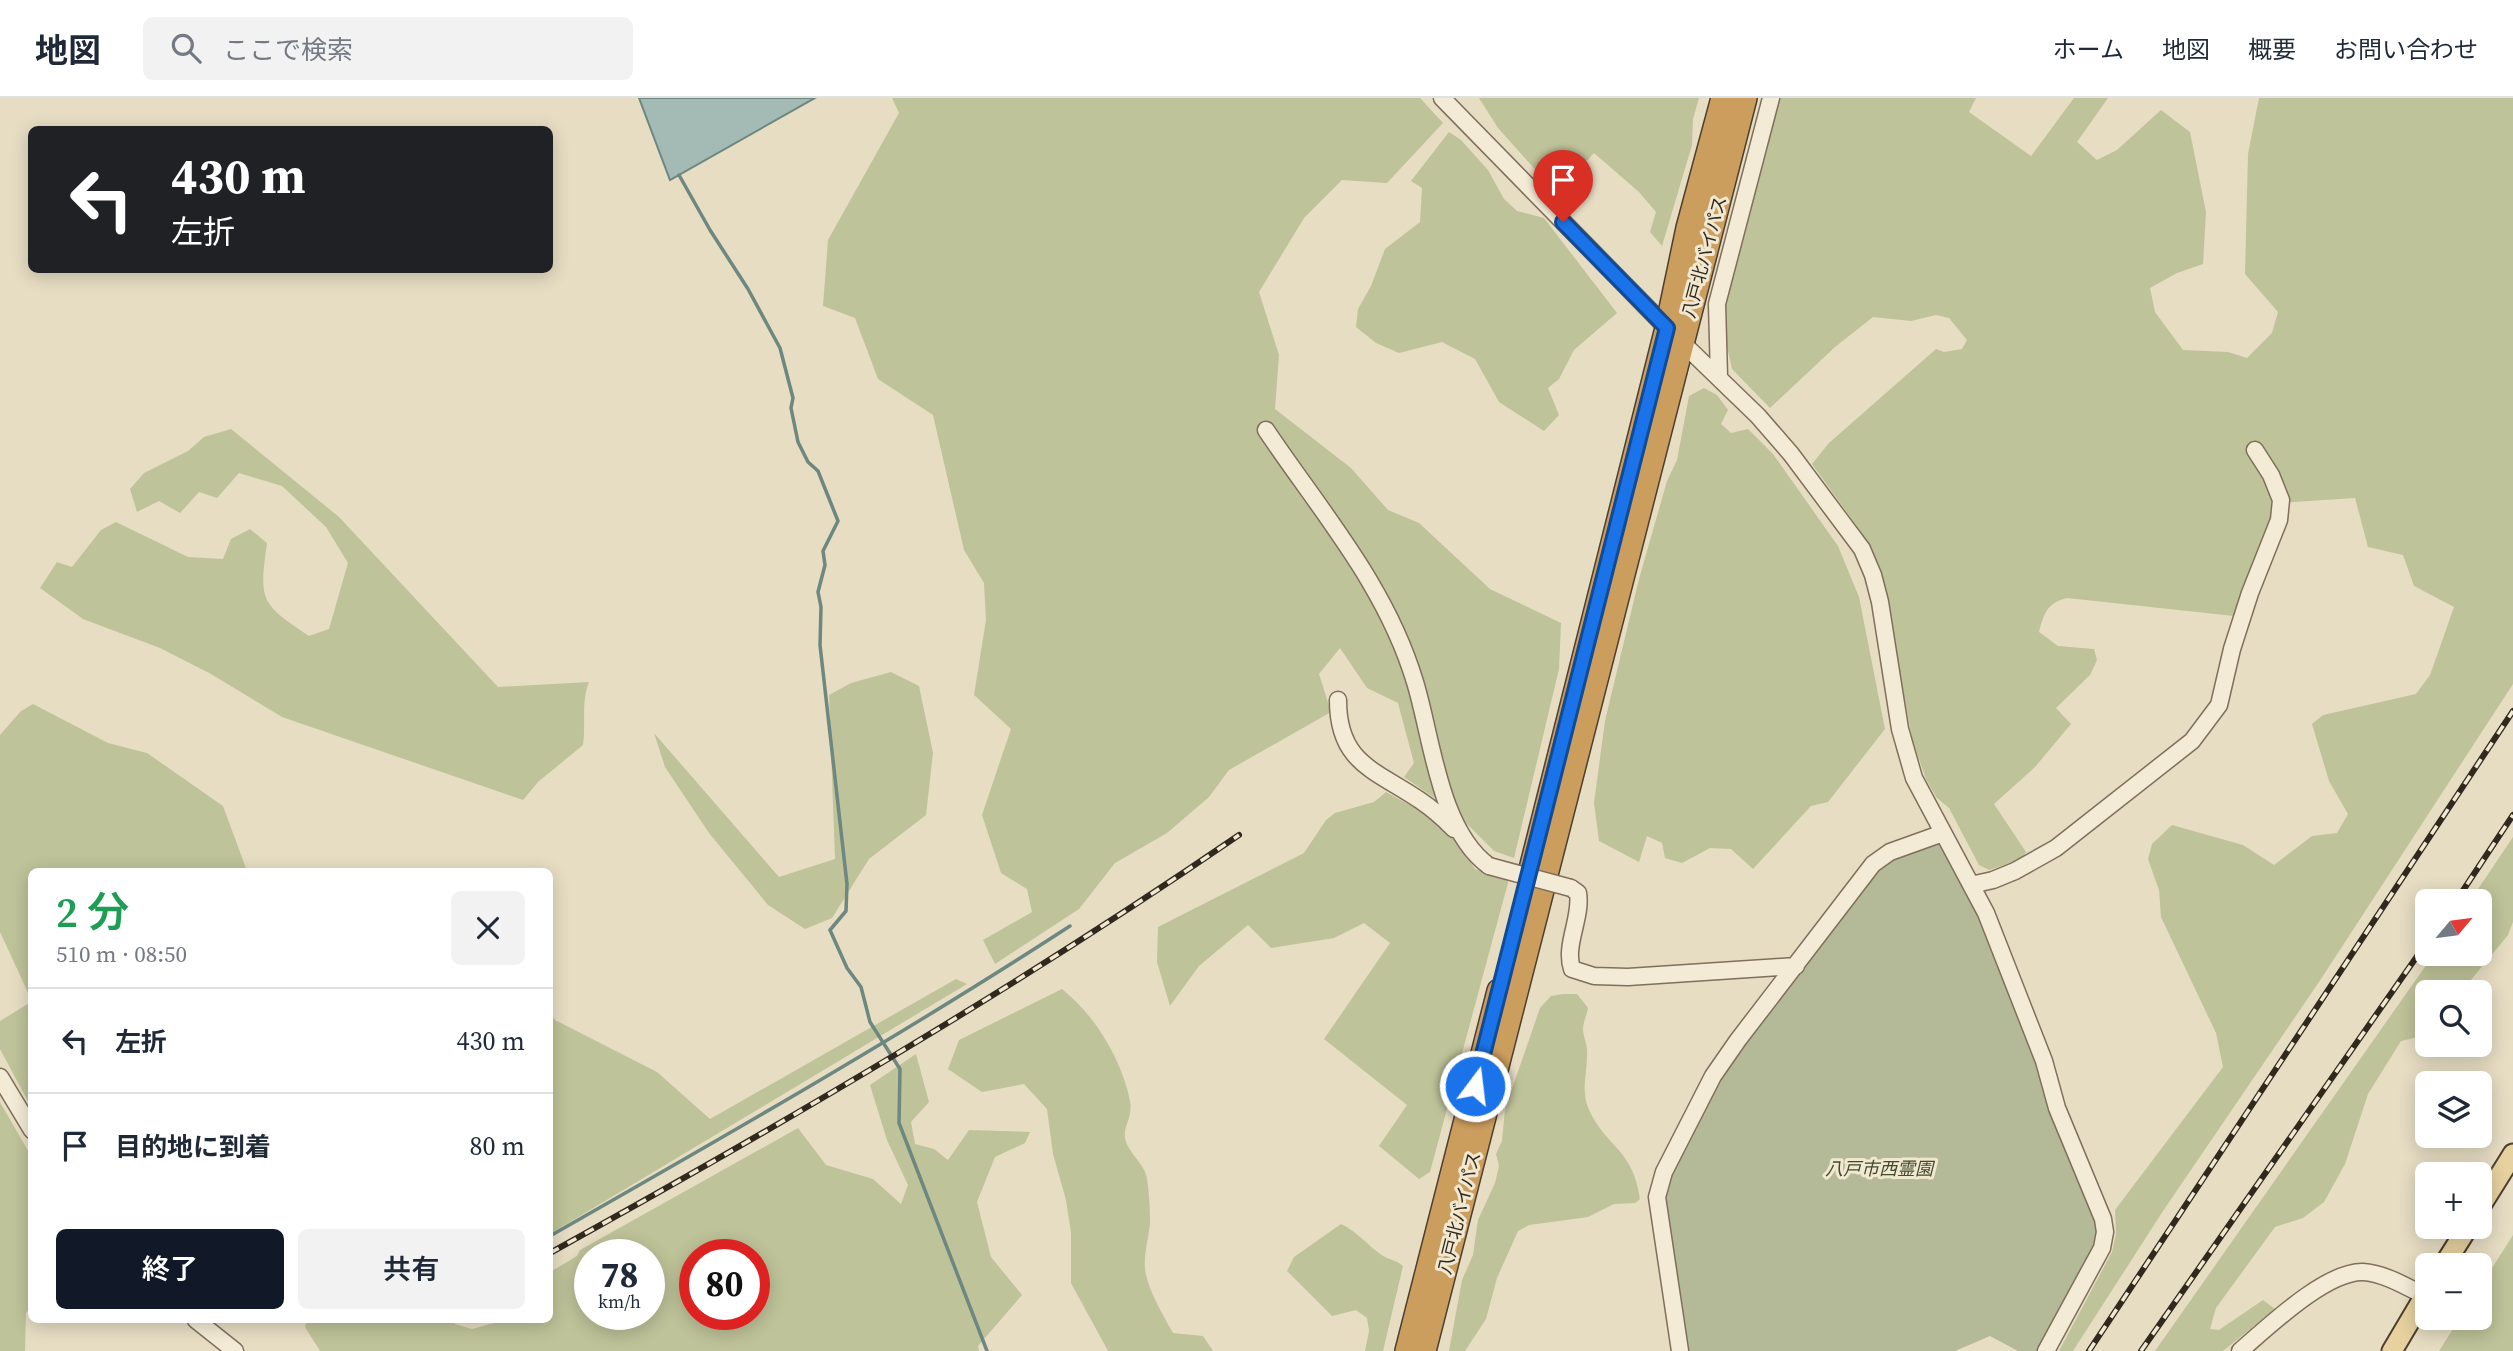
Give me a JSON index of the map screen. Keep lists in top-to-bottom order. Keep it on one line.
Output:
{"streets":{"highway":["八戸北バイパス"]},"parks":["八戸市西霊園"],"north":"top right","page":{"header":"地図","search":"ここで検索","nav":["ホーム","地図","概要","お問い合わせ"],"turn":["430 m","左折"],"heading":["2 分","510 m · 08:50"],"map_buttons":["+","−"],"list":[{"name":"左折","value":"430 m"},{"name":"目的地に到着","value":"80 m"}],"buttons":["終了","共有"],"speed":"78 km/h","limit":"80"}}
